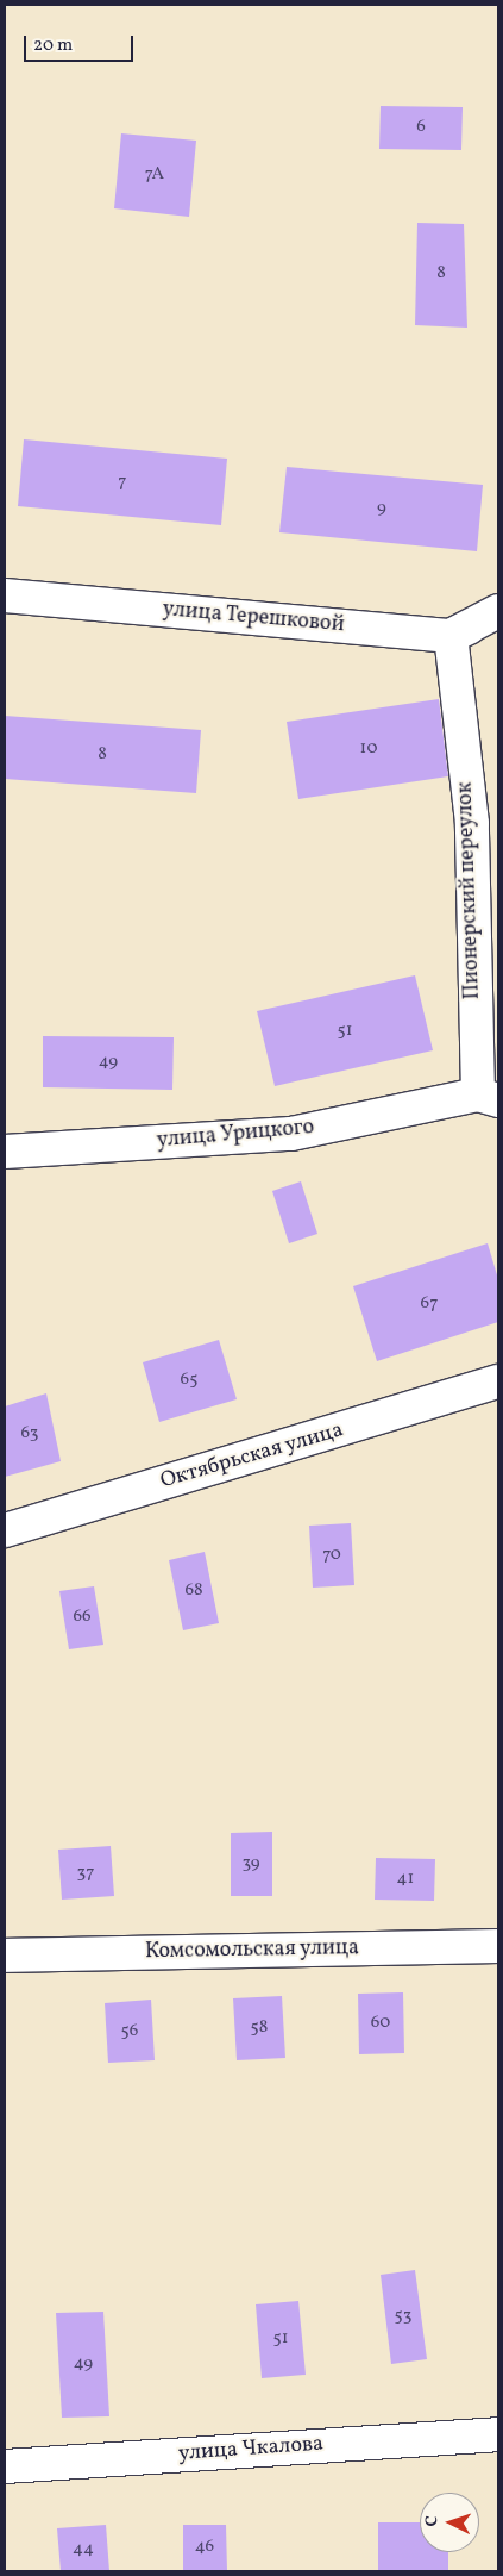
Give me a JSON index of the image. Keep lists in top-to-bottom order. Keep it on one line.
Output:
{"streets":{"street":["улица Терешковой","Пионерский переулок","улица Урицкого","Октябрьская улица","Комсомольская улица","улица Чкалова"]},"crossings":[["улица Терешковой","Пионерский переулок"],["Пионерский переулок","улица Урицкого"]],"house_numbers":["6","7А","8","7","9","10","8","51","49","67","65","63","70","68","66","39","37","41","60","58","56","53","51","49","46","44"],"scale_bar":"20 m","north":"left"}
